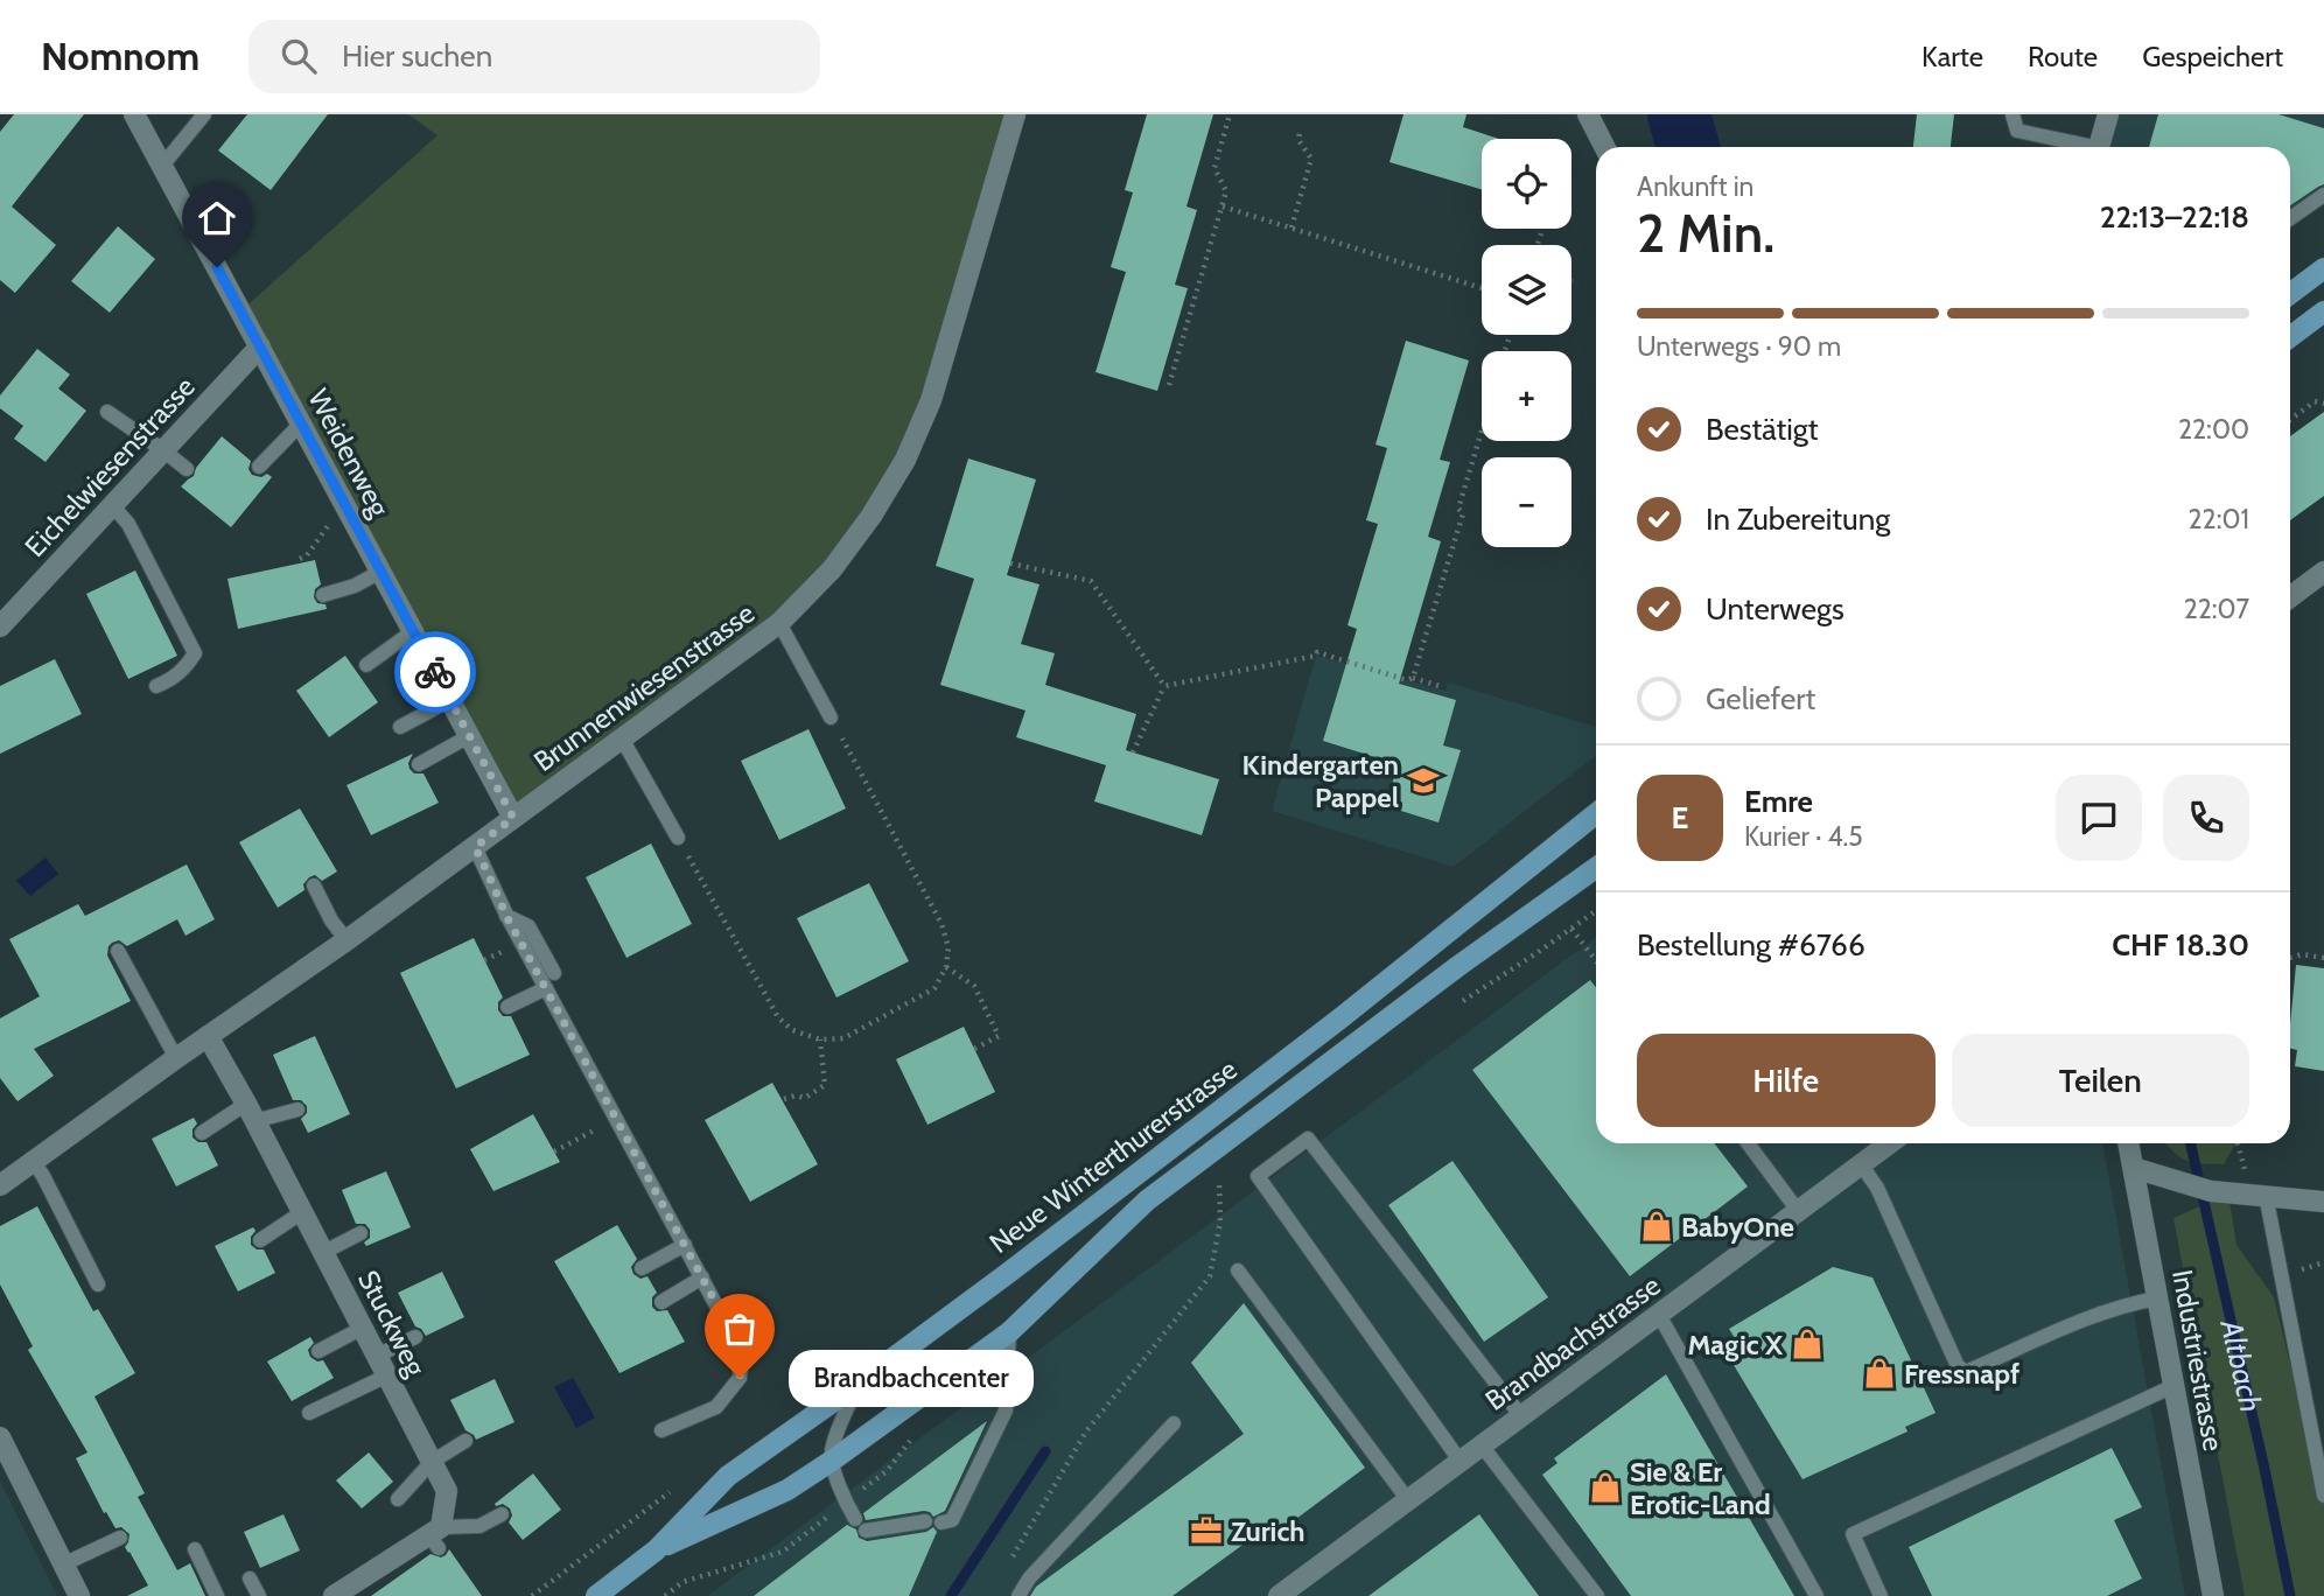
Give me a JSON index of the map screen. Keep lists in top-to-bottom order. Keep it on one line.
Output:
{"streets":{"main road":["Neue Winterthurerstrasse"],"street":["Weidenweg","Eichelwiesenstrasse","Brunnenwiesenstrasse","Stuckweg","Brandbachstrasse","Industriestrasse"]},"crossings":[["Weidenweg","Eichelwiesenstrasse"],["Weidenweg","Brunnenwiesenstrasse"],["Brunnenwiesenstrasse","Stuckweg"]],"water":["Altbach"],"places":{"school or university":["Kindergarten Pappel"],"shop":["BabyOne","Magic X","Fressnapf","Sie & Er Erotic-Land"],"other":["Brandbachcenter"],"office":["Zurich"]},"page":{"header":"Nomnom","search":"Hier suchen","nav":["Karte","Route","Gespeichert"],"map_buttons":["+","−"],"heading":["2 Min.","Ankunft in","22:13–22:18"],"panel":["Emre","Kurier · 4.5","Bestellung #6766","CHF 18.30"],"bar":"Unterwegs · 90 m","list":[["Bestätigt","22:00"],["In Zubereitung","22:01"],["Unterwegs","22:07"],"Geliefert"],"round":"E","buttons":["Hilfe","Teilen"],"bubble":"Brandbachcenter"}}
